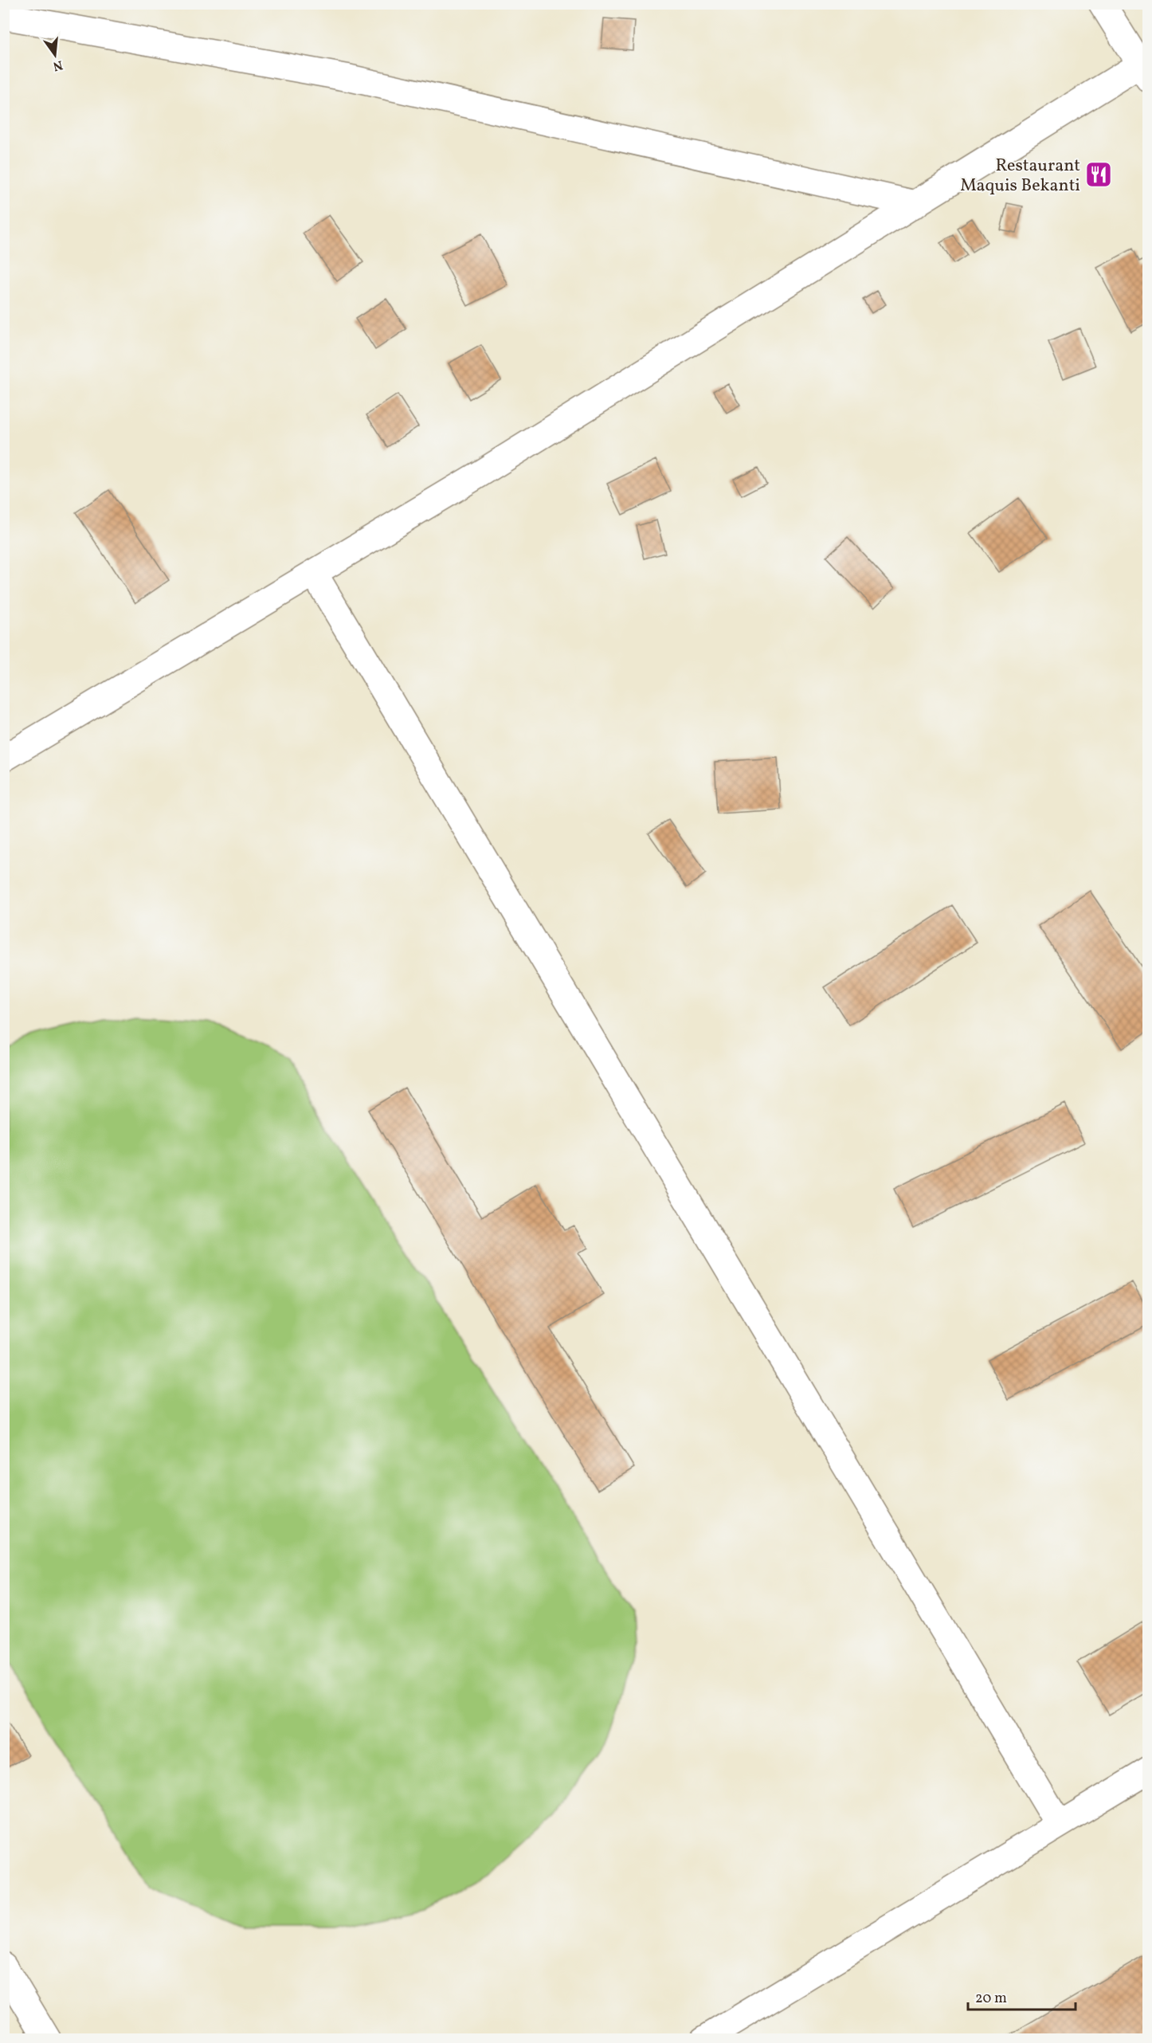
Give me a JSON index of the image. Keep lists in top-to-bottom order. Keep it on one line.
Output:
{"places":{"restaurant":["Restaurant Maquis Bekanti"]},"scale_bar":"20 m","north":"bottom"}
